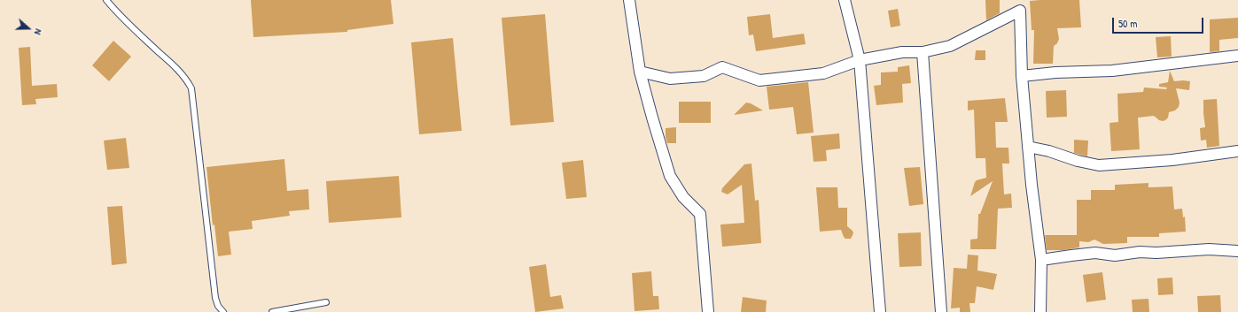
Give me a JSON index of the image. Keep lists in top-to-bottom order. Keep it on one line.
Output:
{"scale_bar":"50 m","north":"right"}
